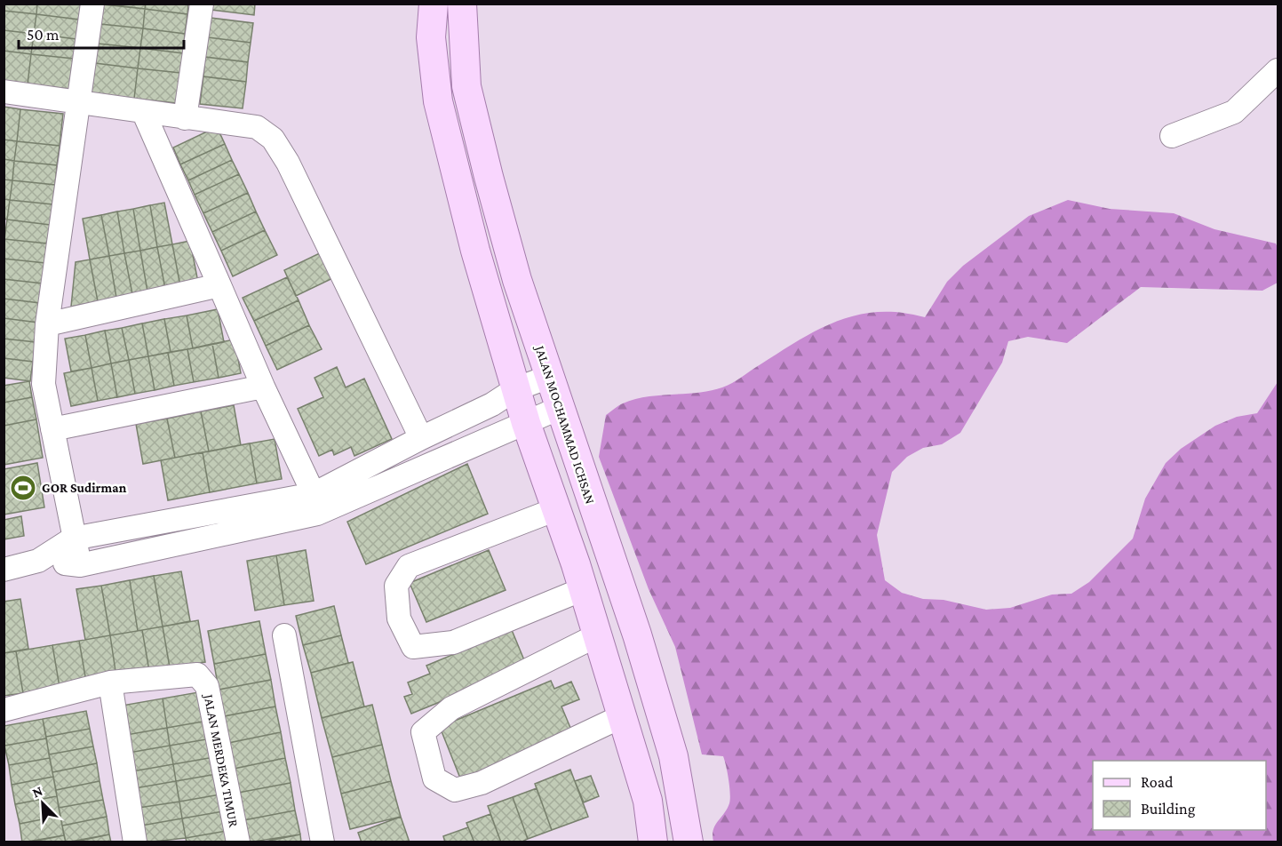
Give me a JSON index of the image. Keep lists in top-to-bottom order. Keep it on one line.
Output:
{"streets":{"main road":["JALAN MOCHAMMAD ICHSAN"],"street":["JALAN MERDEKA TIMUR"]},"places":{"sports":["GOR Sudirman"]},"legend":["Road","Building"],"scale_bar":"50 m","north":"top left"}
